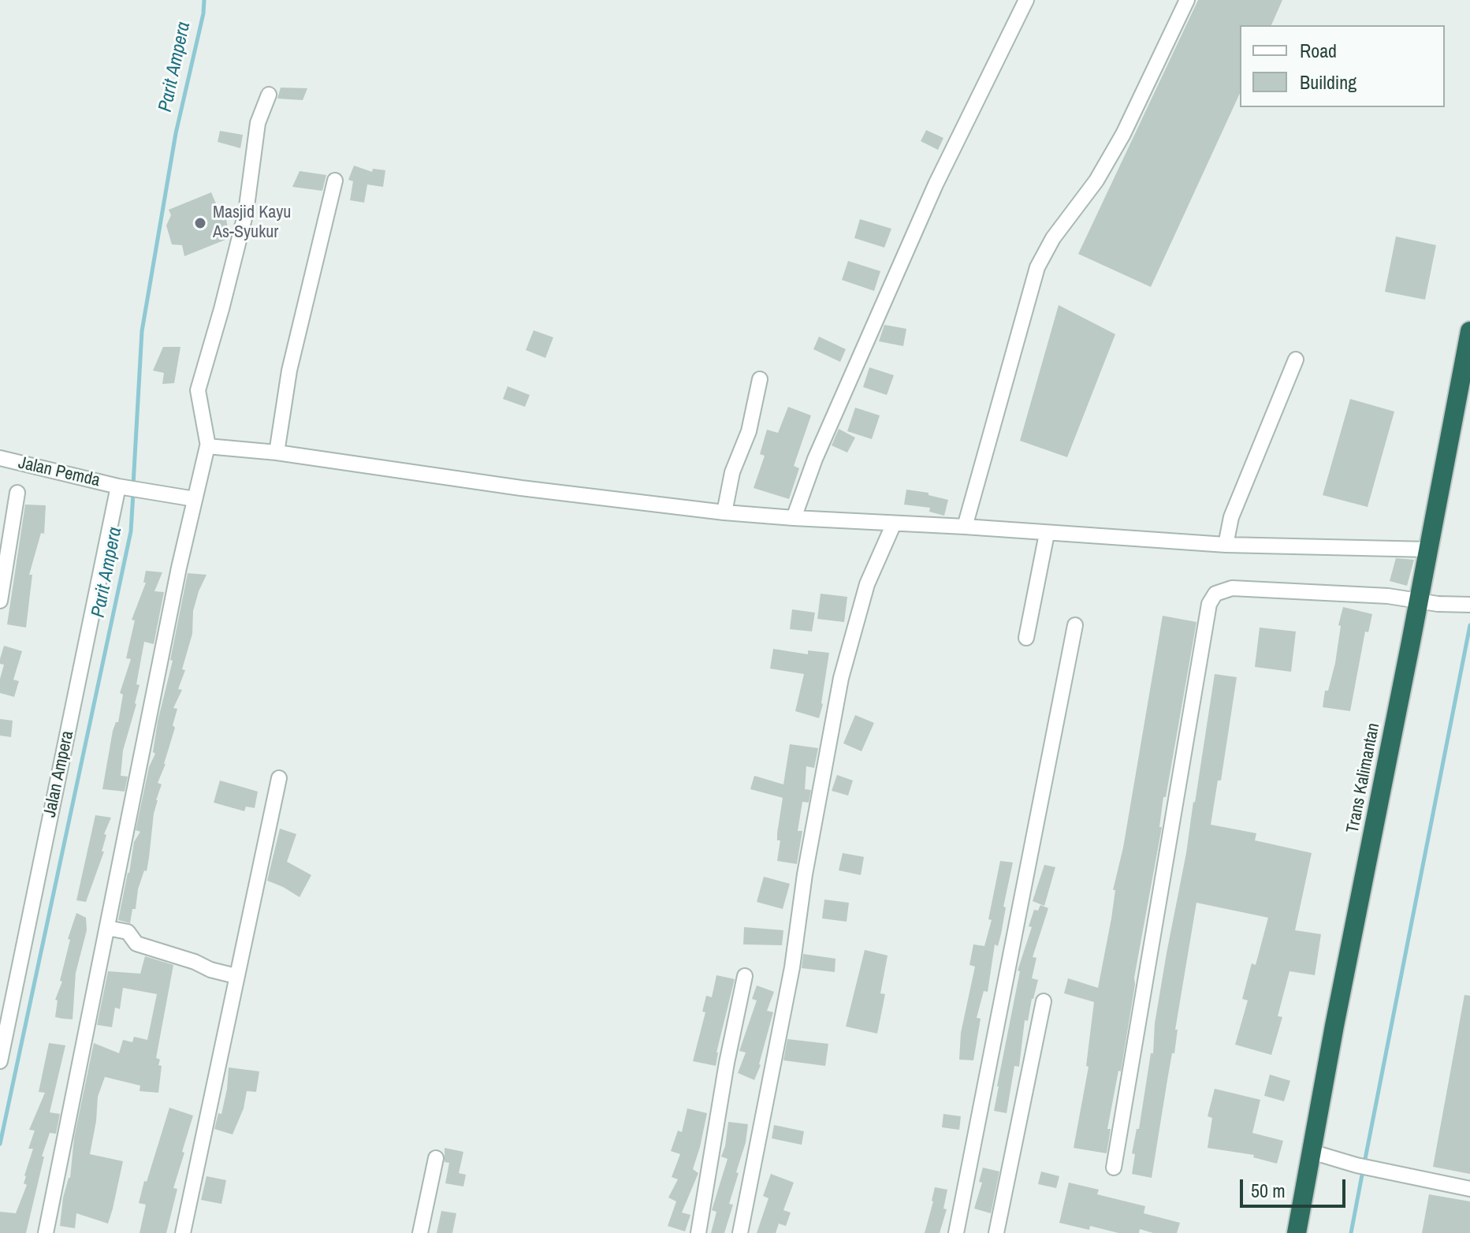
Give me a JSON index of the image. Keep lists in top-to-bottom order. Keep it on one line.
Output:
{"streets":{"highway":["Trans Kalimantan"],"street":["Jalan Pemda","Jalan Ampera"]},"crossings":[["Jalan Pemda","Jalan Ampera"]],"water":["Parit Ampera"],"places":["Masjid Kayu As-Syukur"],"legend":["Road","Building"],"scale_bar":"50 m"}
